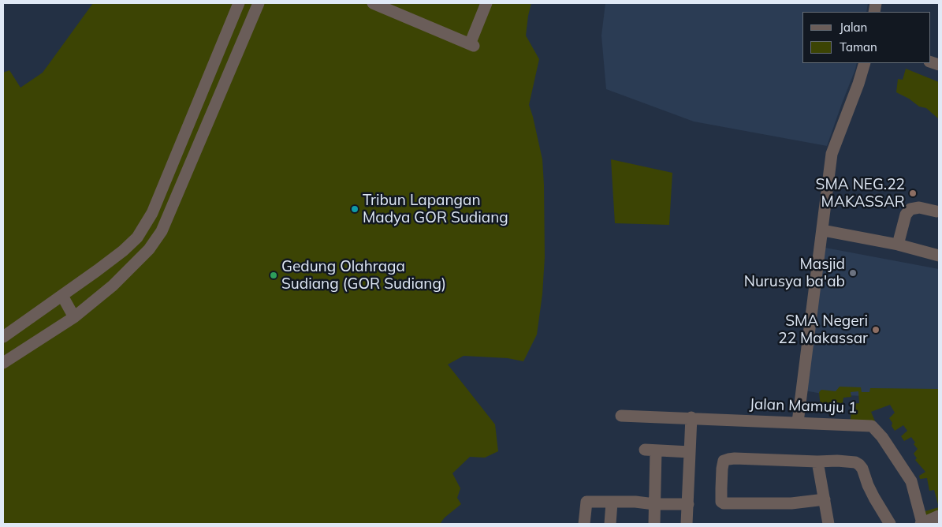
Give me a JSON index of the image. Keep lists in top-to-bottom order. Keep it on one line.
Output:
{"streets":{"street":["Jalan Mamuju 1"]},"places":["SMA NEG.22 MAKASSAR","Tribun Lapangan Madya GOR Sudiang","Masjid Nurusya ba'ab","Gedung Olahraga Sudiang (GOR Sudiang)","SMA Negeri 22 Makassar"],"legend":["Jalan","Taman"]}
